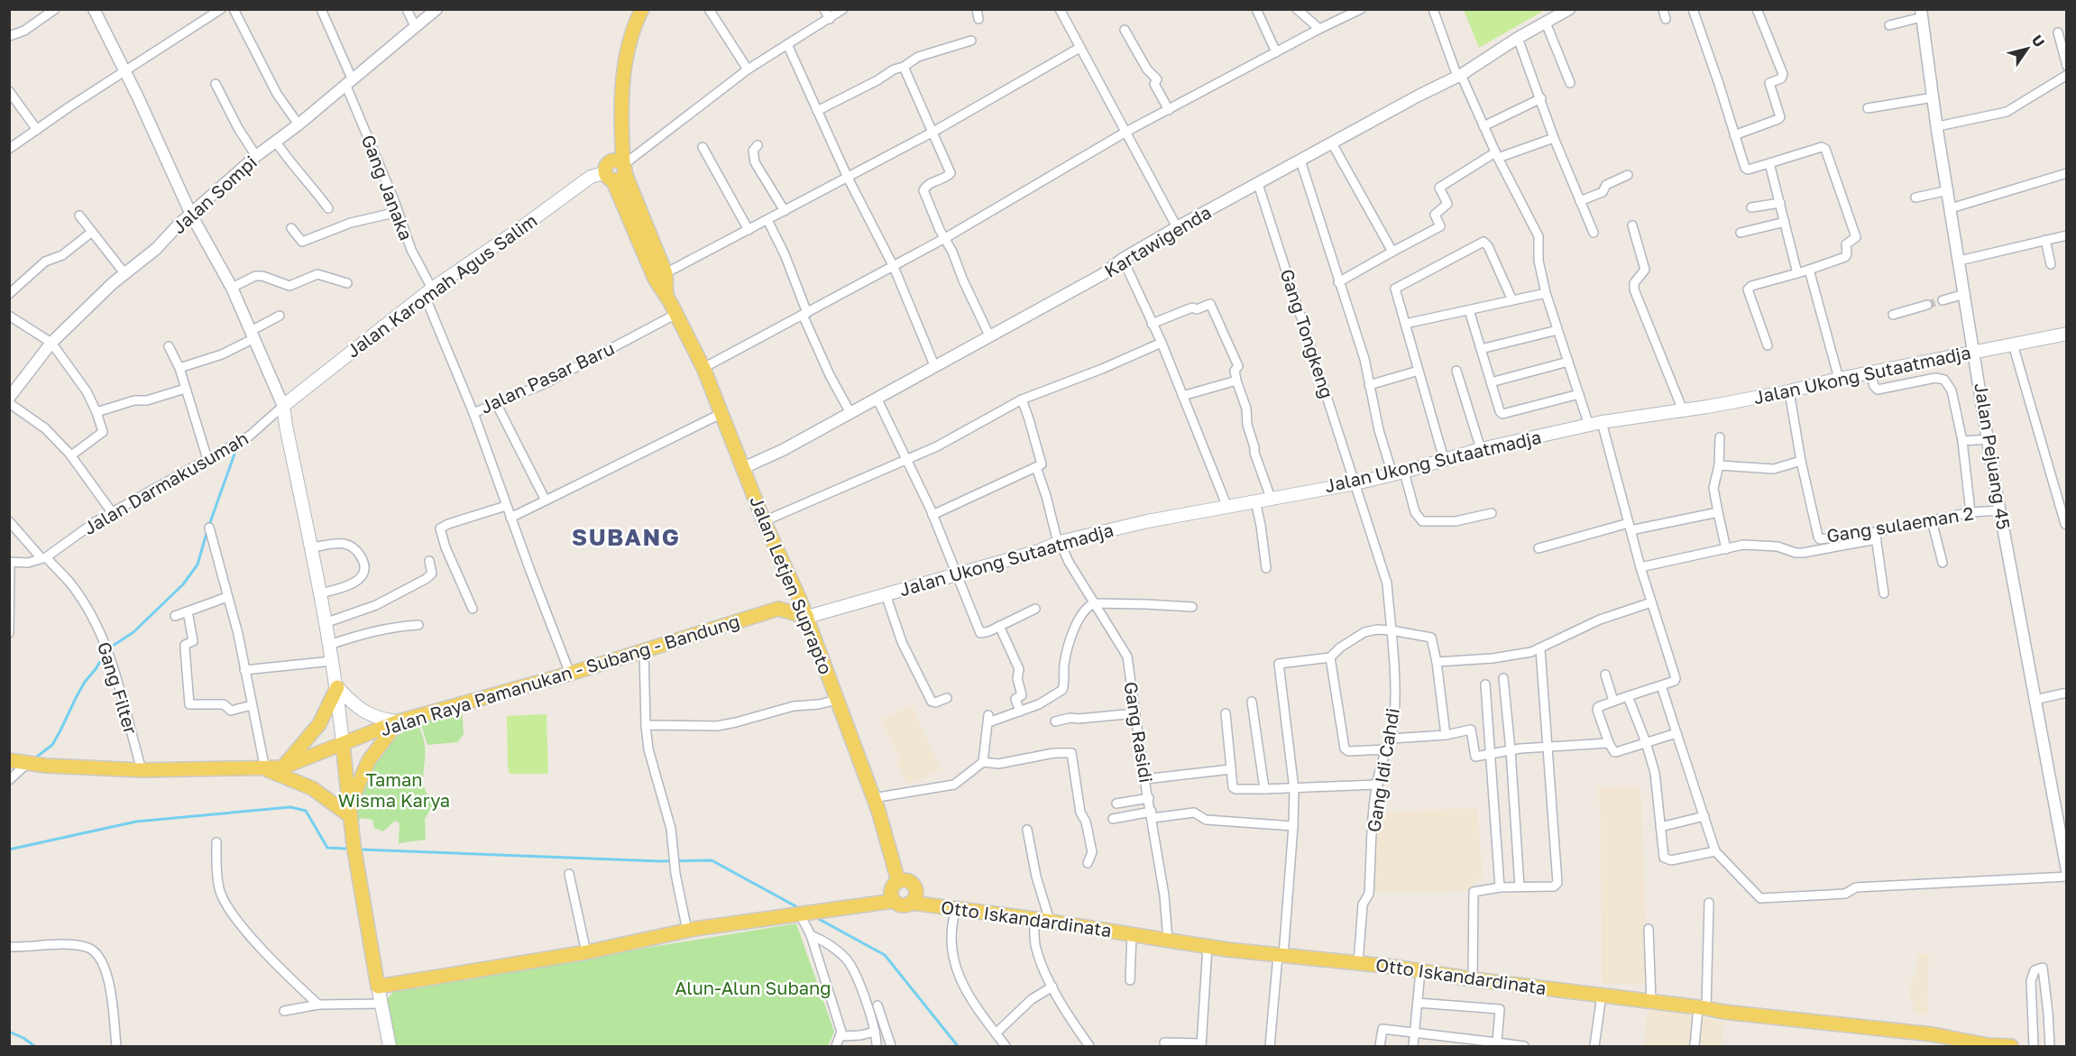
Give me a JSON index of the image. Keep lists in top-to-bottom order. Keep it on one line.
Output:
{"streets":{"main road":["Jalan Karomah Agus Salim","Jalan Ukong Sutaatmadja","Jalan Letjen Suprapto","Jalan Raya Pamanukan - Subang - Bandung","Otto Iskandardinata"],"street":["Gang Janaka","Jalan Sompi","Kartawigenda","Gang Tongkeng","Jalan Pasar Baru","Jalan Pejuang 45","Jalan Darmakusumah","Gang sulaeman 2","Gang Filter","Gang Rasidi","Gang Idi Cahdi"]},"crossings":[["Gang Janaka","Jalan Sompi"],["Gang Janaka","Jalan Karomah Agus Salim"],["Gang Janaka","Jalan Pasar Baru"],["Kartawigenda","Gang Tongkeng"],["Kartawigenda","Jalan Letjen Suprapto"],["Jalan Karomah Agus Salim","Jalan Pasar Baru"],["Jalan Karomah Agus Salim","Jalan Darmakusumah"],["Jalan Karomah Agus Salim","Jalan Letjen Suprapto"],["Gang Tongkeng","Jalan Ukong Sutaatmadja"],["Gang Tongkeng","Gang Idi Cahdi"],["Jalan Ukong Sutaatmadja","Jalan Pejuang 45"],["Jalan Ukong Sutaatmadja","Gang sulaeman 2"],["Jalan Ukong Sutaatmadja","Jalan Letjen Suprapto"],["Jalan Ukong Sutaatmadja","Gang Rasidi"],["Jalan Ukong Sutaatmadja","Gang Idi Cahdi"],["Jalan Pasar Baru","Jalan Letjen Suprapto"],["Jalan Pejuang 45","Gang sulaeman 2"],["Jalan Darmakusumah","Gang Filter"],["Jalan Letjen Suprapto","Otto Iskandardinata"],["Jalan Raya Pamanukan - Subang - Bandung","Gang Filter"],["Gang Rasidi","Otto Iskandardinata"],["Gang Idi Cahdi","Otto Iskandardinata"]],"districts":["SUBANG"],"parks":["Taman Wisma Karya","Alun-Alun Subang"],"north":"top right"}
